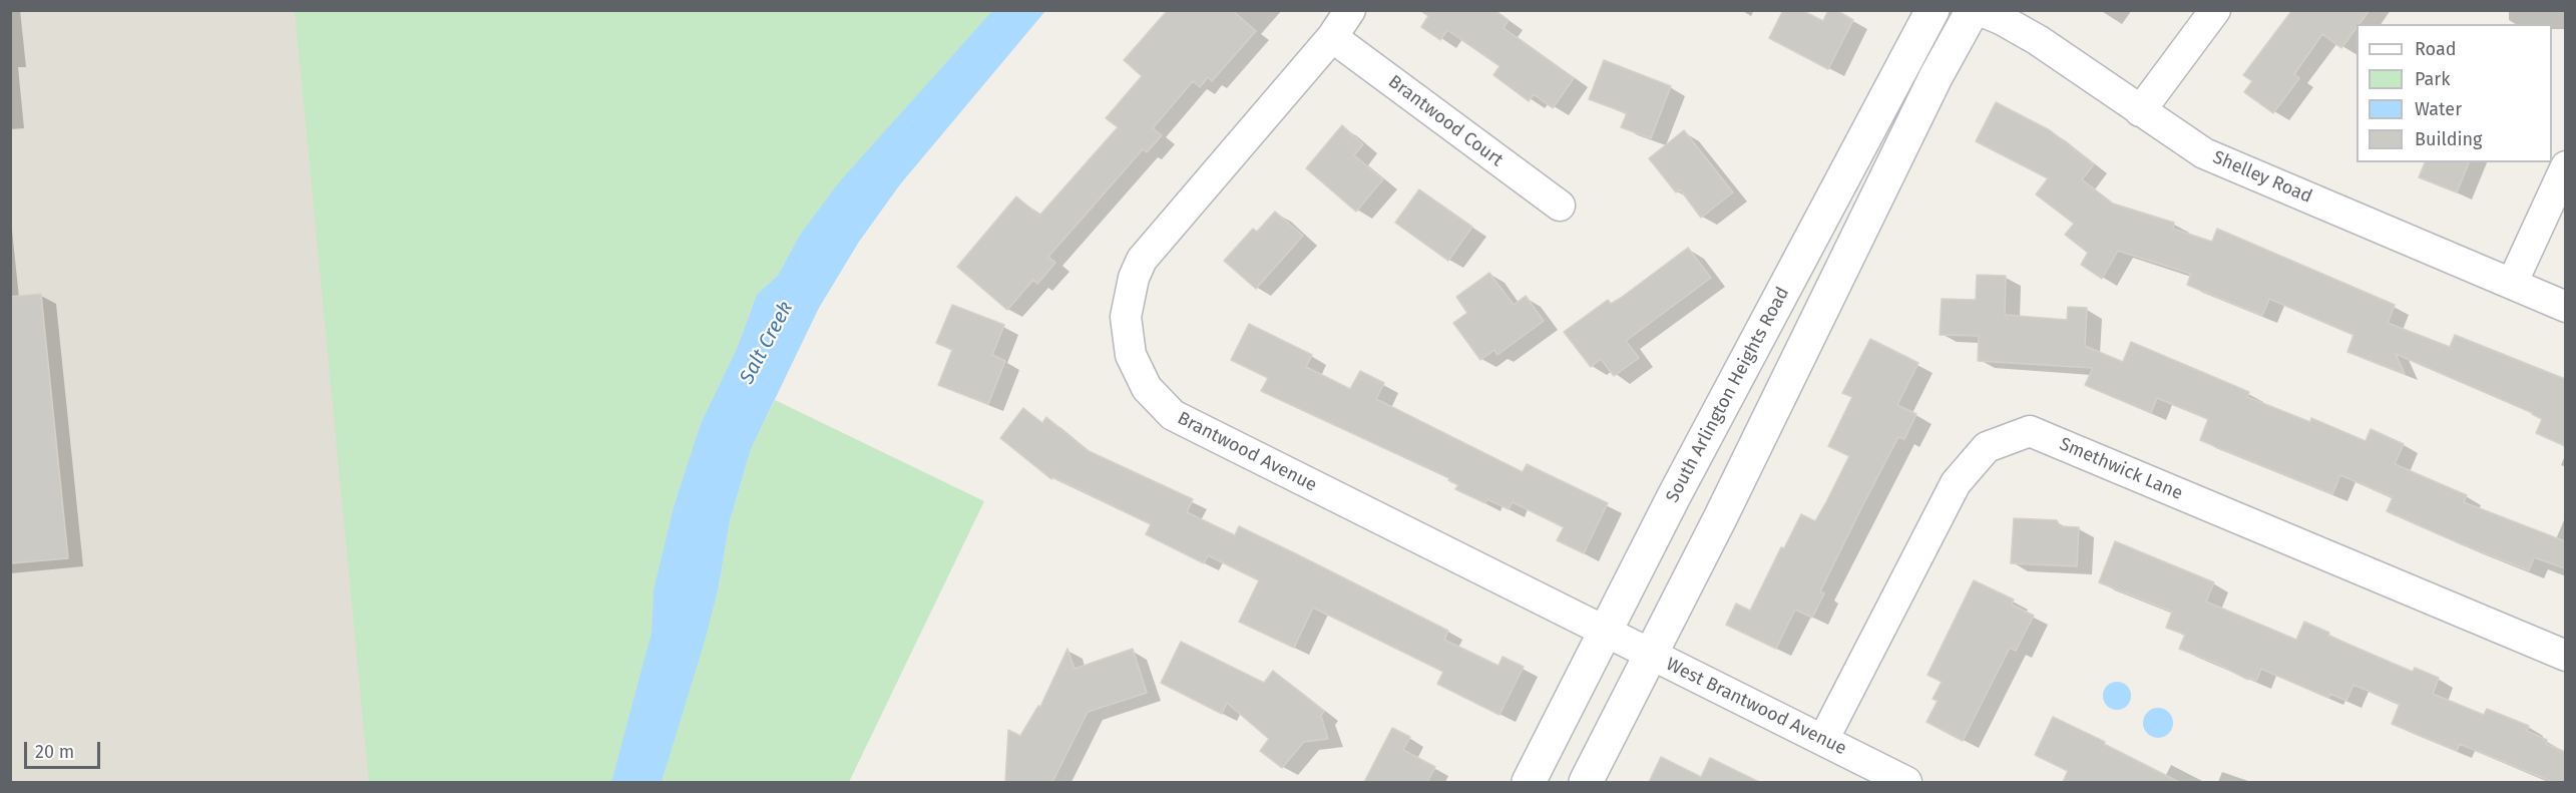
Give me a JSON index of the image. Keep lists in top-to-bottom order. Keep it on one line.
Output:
{"streets":{"main road":["South Arlington Heights Road"],"street":["Brantwood Court","Shelley Road","Brantwood Avenue","Smethwick Lane","West Brantwood Avenue"]},"crossings":[["Brantwood Court","Brantwood Avenue"],["South Arlington Heights Road","Brantwood Avenue"],["South Arlington Heights Road","West Brantwood Avenue"],["Brantwood Avenue","West Brantwood Avenue"],["Smethwick Lane","West Brantwood Avenue"]],"water":["Salt Creek"],"legend":["Road","Park","Water","Building"],"scale_bar":"20 m"}
